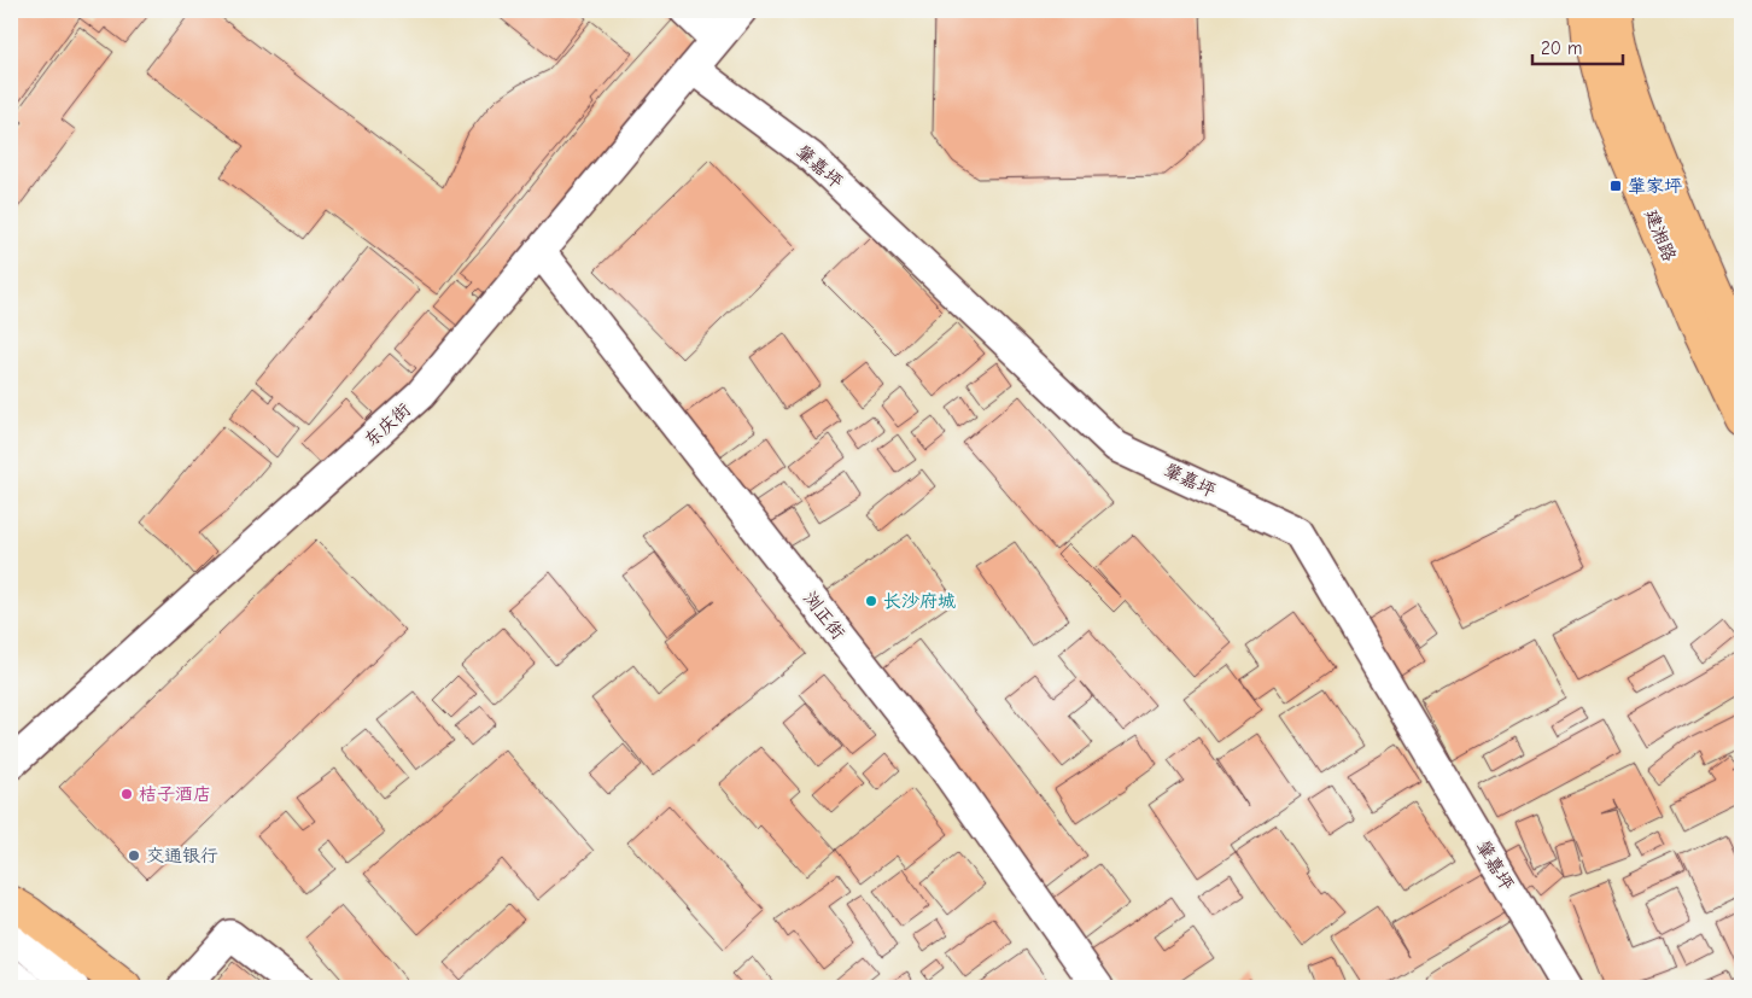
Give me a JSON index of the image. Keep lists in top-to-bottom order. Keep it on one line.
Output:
{"streets":{"main road":["建湘路"],"street":["肇嘉坪","东庆街","浏正街"]},"crossings":[["肇嘉坪","东庆街"],["东庆街","浏正街"]],"places":{"transit":["肇家坪"],"other":["长沙府城","桔子酒店","交通银行"]},"scale_bar":"20 m"}
